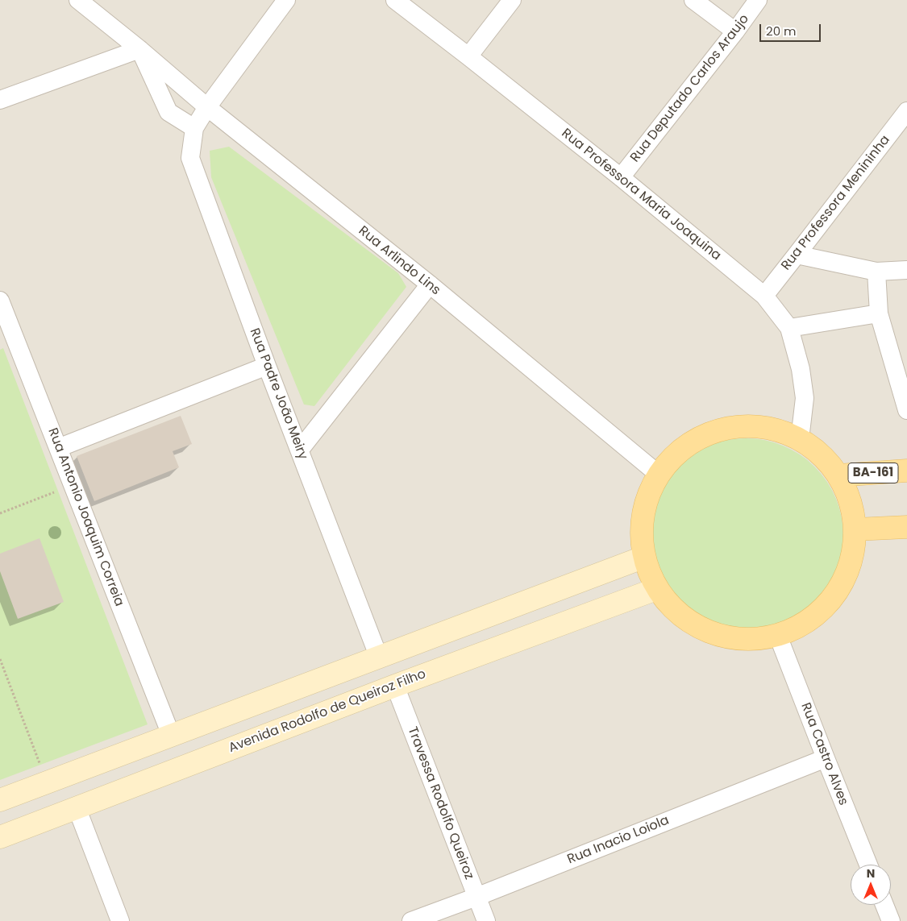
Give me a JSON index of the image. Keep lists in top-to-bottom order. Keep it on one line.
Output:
{"streets":{"main road":["BA-161","Avenida Rodolfo de Queiroz Filho"],"street":["Rua Deputado Carlos Araujo","Rua Professora Maria Joaquina","Rua Professora Menininha","Rua Arlindo Lins","Rua Padre João Meiry","Rua Antonio Joaquim Correia","Rua Castro Alves","Travessa Rodolfo Queiroz","Rua Inacio Loiola"]},"crossings":[["Rua Deputado Carlos Araujo","Rua Professora Maria Joaquina"],["Rua Professora Maria Joaquina","Rua Professora Menininha"],["Rua Arlindo Lins","Rua Padre João Meiry"],["Avenida Rodolfo de Queiroz Filho","Travessa Rodolfo Queiroz"],["Rua Castro Alves","Rua Inacio Loiola"],["Travessa Rodolfo Queiroz","Rua Inacio Loiola"]],"scale_bar":"20 m","north":"top"}
